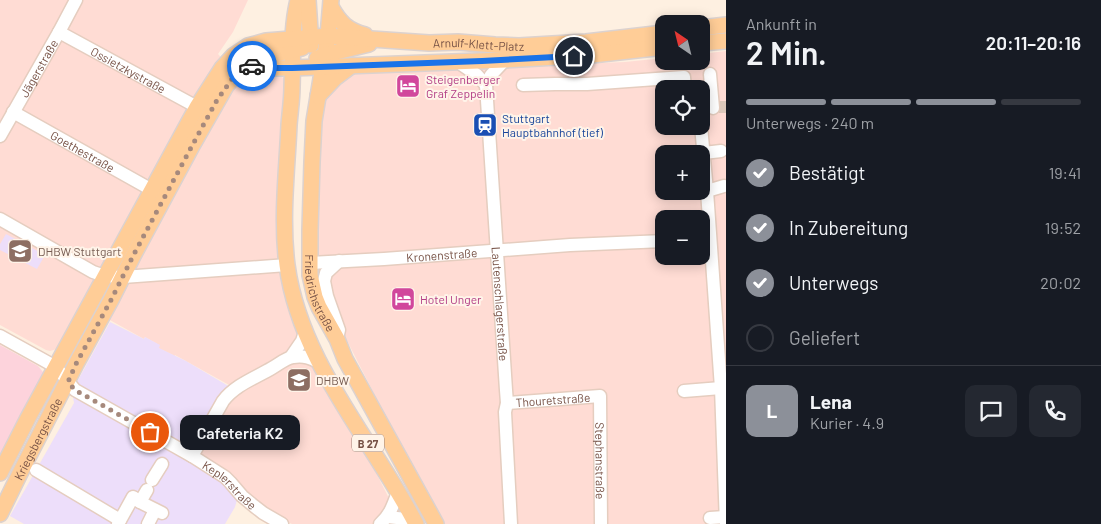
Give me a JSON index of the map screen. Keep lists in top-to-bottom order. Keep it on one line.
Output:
{"streets":{"main road":["Arnulf-Klett-Platz","Friedrichstraße","Kriegsbergstraße","B 27"],"street":["Jägerstraße","Ossietzkystraße","Goethestraße","Kronenstraße","Lautenschlagerstraße","Thouretstraße","Stephanstraße","Keplerstraße"]},"crossings":[["Arnulf-Klett-Platz","Friedrichstraße"],["Arnulf-Klett-Platz","Kriegsbergstraße"],["Arnulf-Klett-Platz","B 27"],["Jägerstraße","Ossietzkystraße"],["Jägerstraße","Goethestraße"],["Ossietzkystraße","Kriegsbergstraße"],["Goethestraße","Kriegsbergstraße"],["Kronenstraße","Friedrichstraße"],["Kronenstraße","Lautenschlagerstraße"],["Friedrichstraße","Kriegsbergstraße"],["Friedrichstraße","B 27"],["Lautenschlagerstraße","Thouretstraße"],["Thouretstraße","Stephanstraße"],["Kriegsbergstraße","B 27"],["Kriegsbergstraße","Keplerstraße"]],"places":{"hotel":["Steigenberger Graf Zeppelin","Hotel Unger"],"station":["Stuttgart Hauptbahnhof (tief)"],"school or university":["DHBW Stuttgart","DHBW"],"other":["Cafeteria K2"]},"north":"top left","page":{"heading":["2 Min.","Ankunft in","20:11–20:16"],"panel":["Lena","Kurier · 4.9"],"map_buttons":["+","−"],"bar":"Unterwegs · 240 m","list":[["Bestätigt","19:41"],["In Zubereitung","19:52"],["Unterwegs","20:02"],"Geliefert"],"round":"L","bubble":"Cafeteria K2"}}
